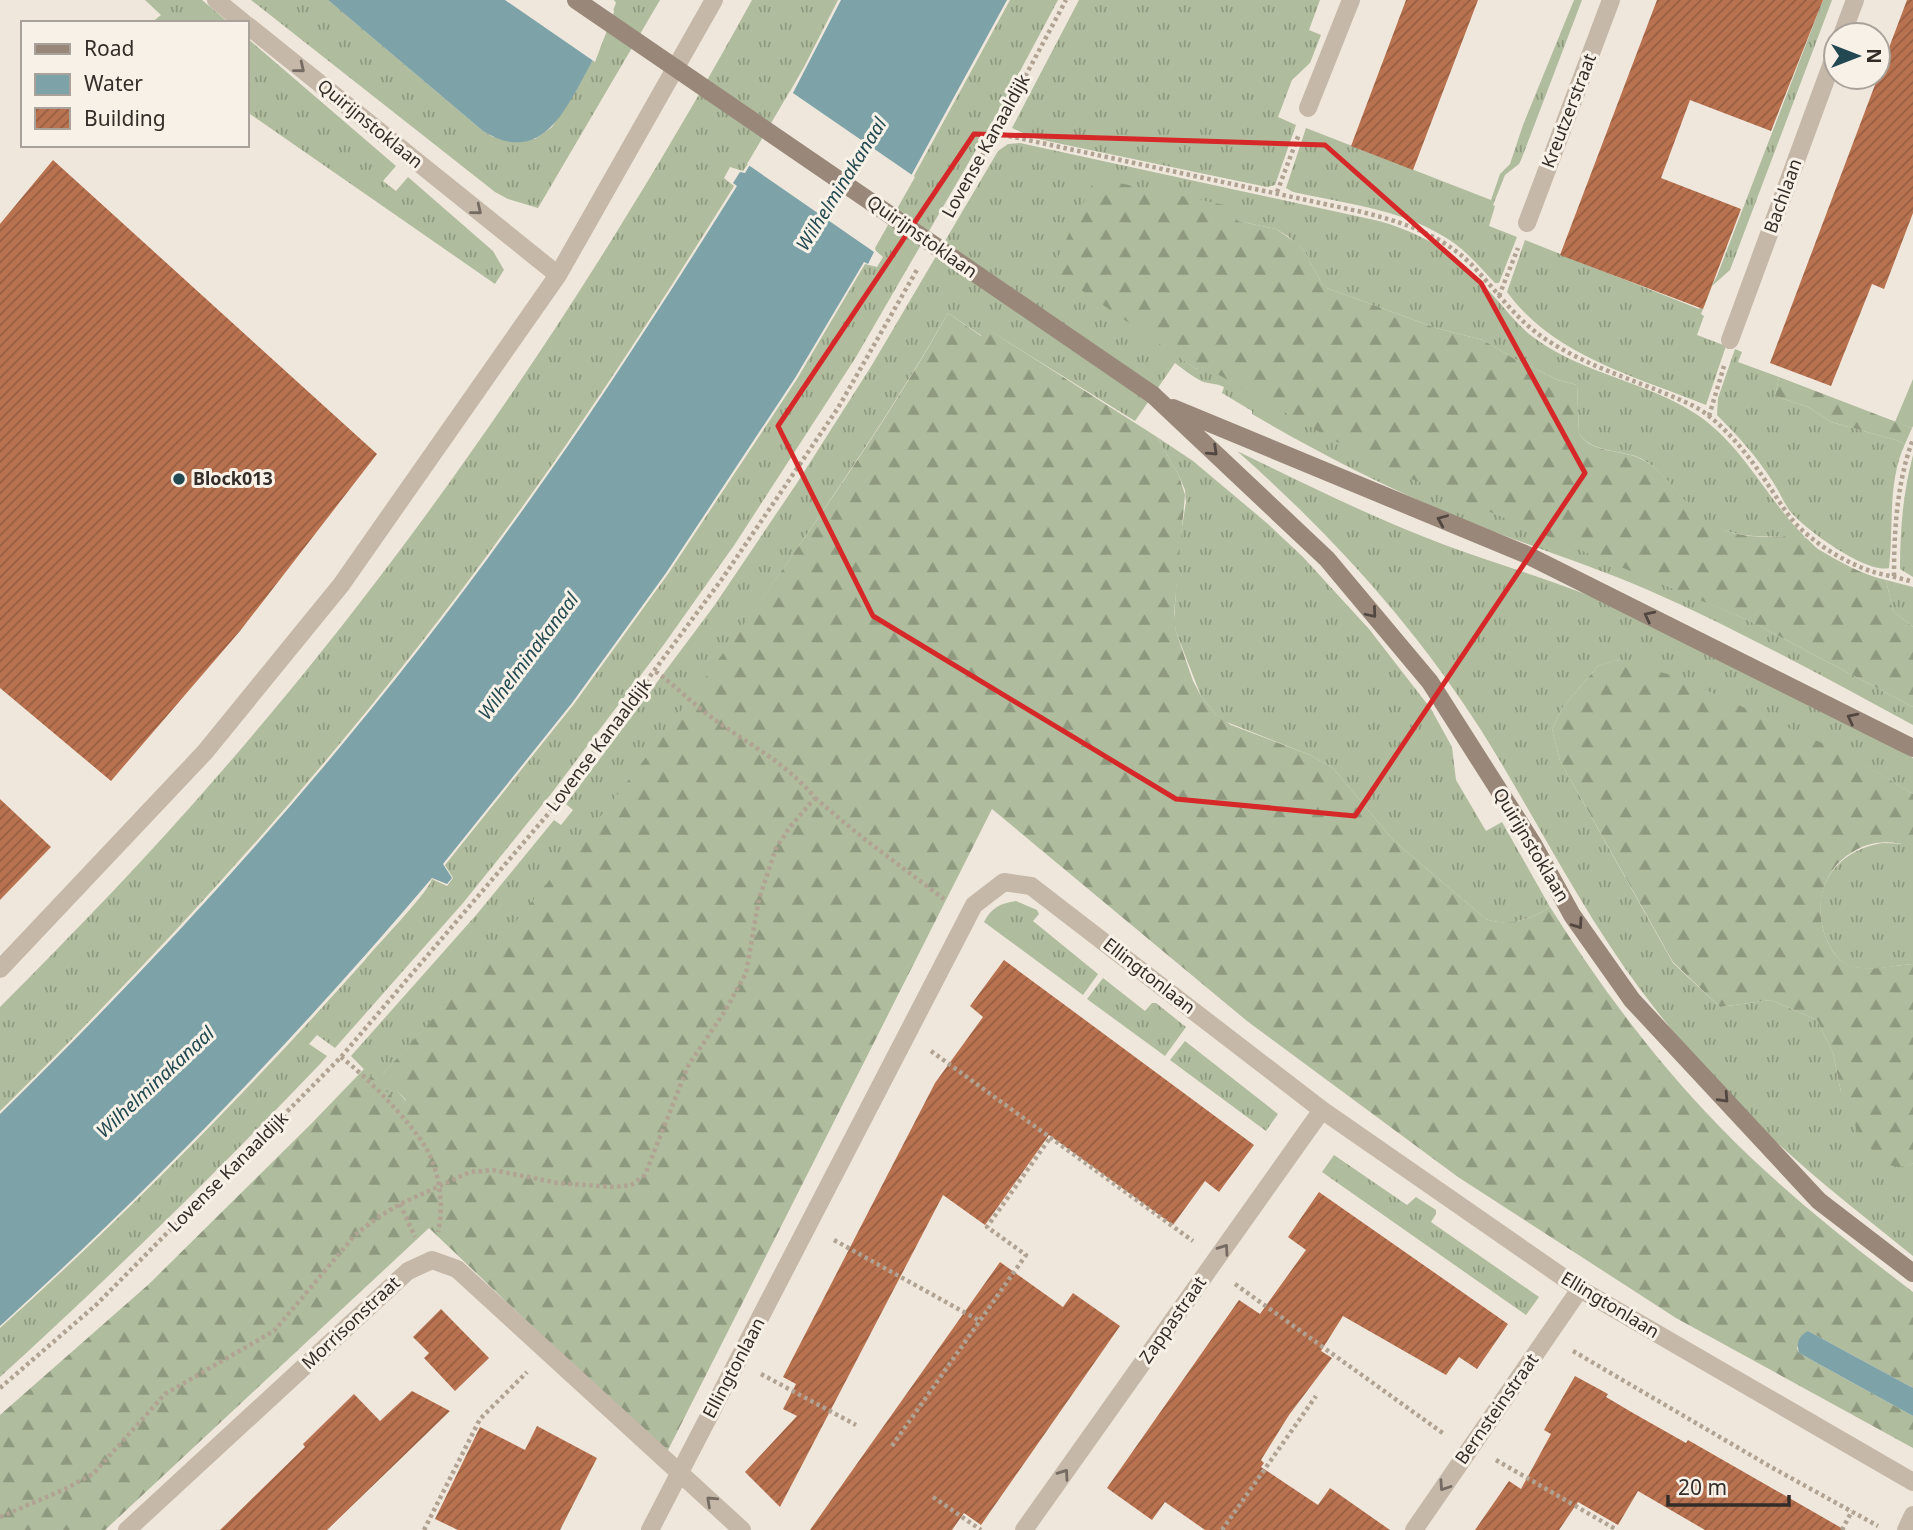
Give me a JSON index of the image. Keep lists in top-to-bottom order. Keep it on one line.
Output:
{"streets":{"street":["Kreutzerstraat","Quirijnstoklaan","Bachlaan","Ellingtonlaan","Zappastraat","Morrisonstraat","Bernsteinstraat"],"path":["Lovense Kanaaldijk"]},"crossings":[["Ellingtonlaan","Zappastraat"],["Ellingtonlaan","Bernsteinstraat"]],"one_way":["Zappastraat"],"water":["Wilhelminakanaal"],"places":["Block013"],"legend":["Road","Water","Building"],"scale_bar":"20 m","north":"right"}
